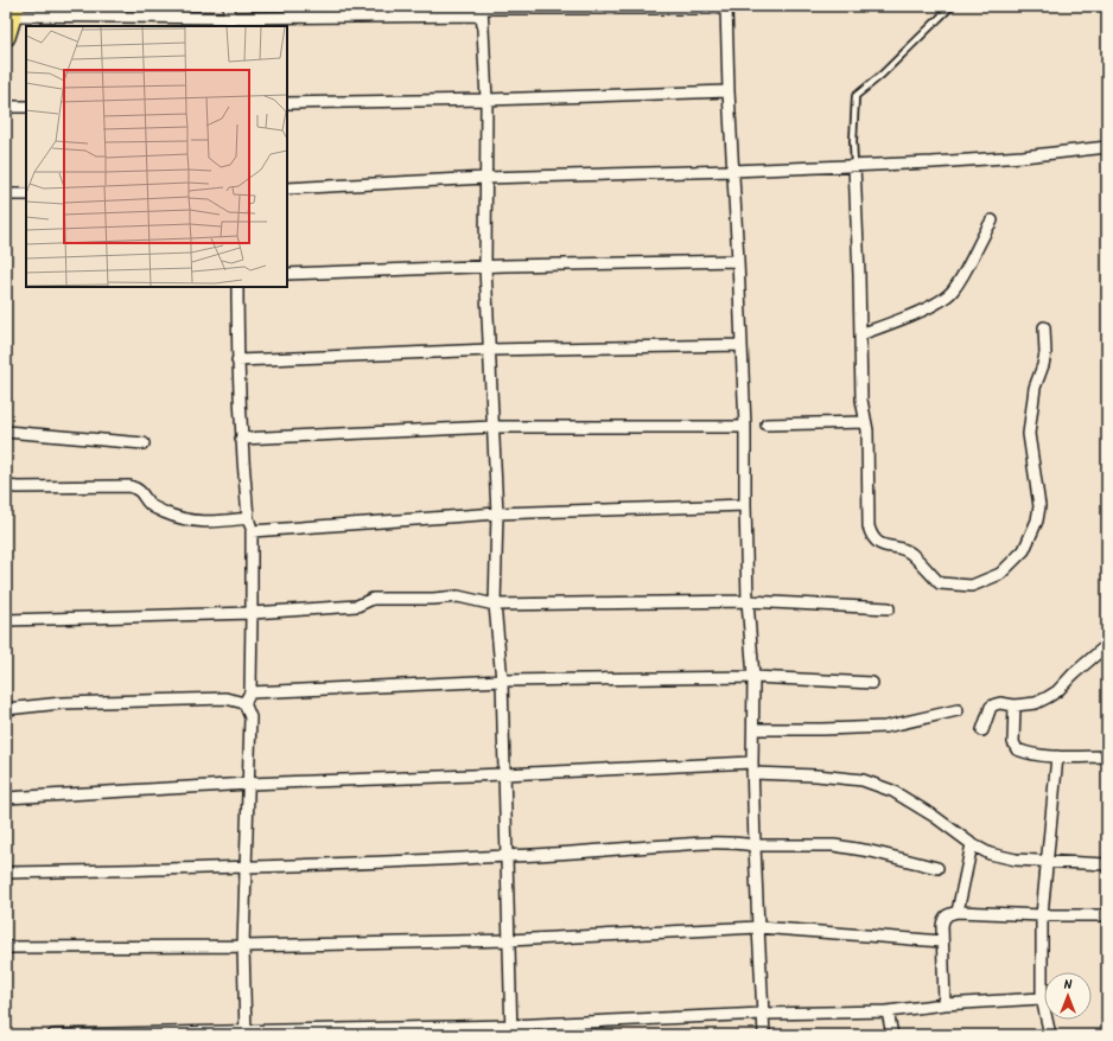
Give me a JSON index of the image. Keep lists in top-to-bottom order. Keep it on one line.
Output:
{"north":"top"}
